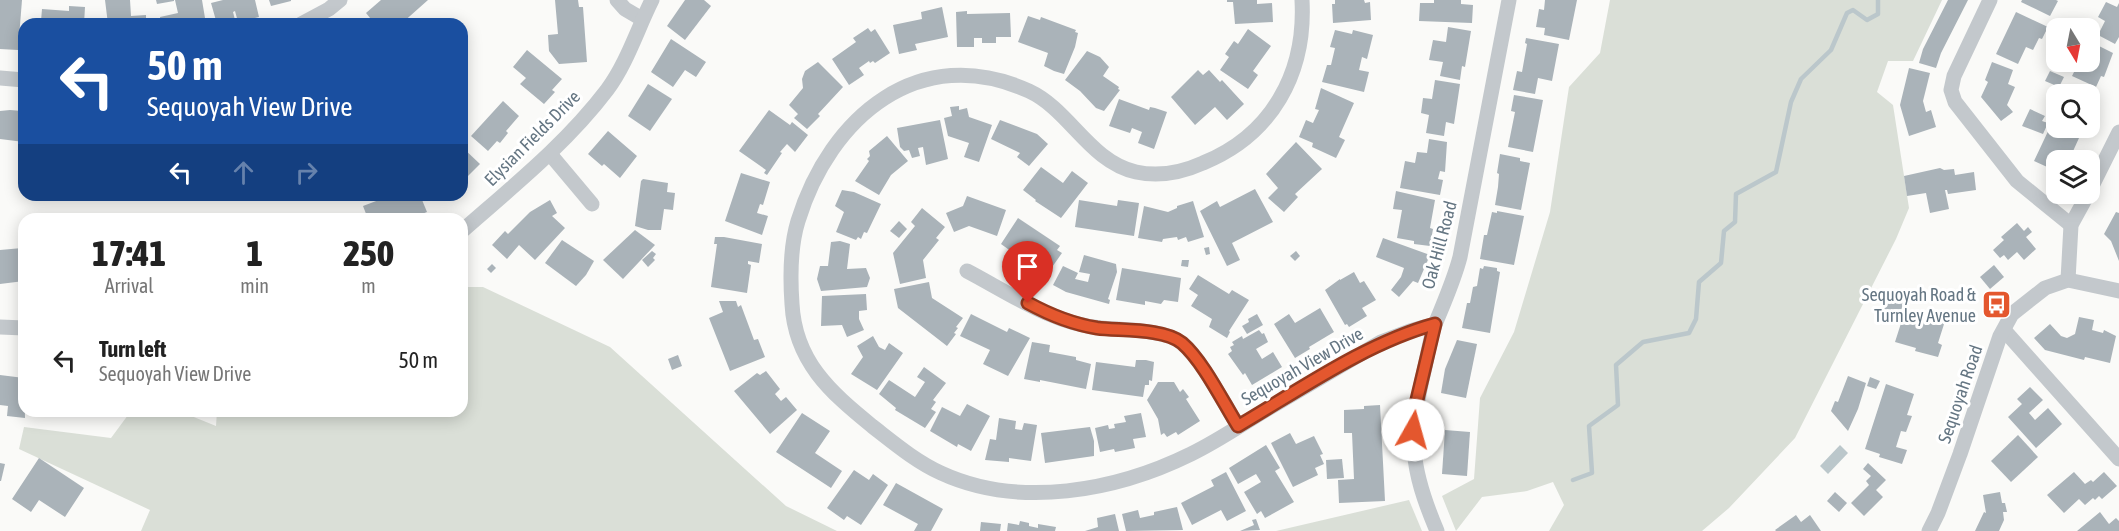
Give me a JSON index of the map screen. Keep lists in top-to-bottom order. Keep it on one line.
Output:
{"streets":{"street":["Elysian Fields Drive","Oak Hill Road","Sequoyah View Drive","Sequoyah Road"]},"crossings":[["Oak Hill Road","Sequoyah View Drive"]],"places":{"bus stop":["Sequoyah Road & Turnley Avenue"]},"north":"bottom","page":{"turn":["50 m","Sequoyah View Drive"],"eta":["17:41","Arrival","1","min","250","m"],"list":[{"name":"Turn left","note":"Sequoyah View Drive","value":"50 m"}]}}
